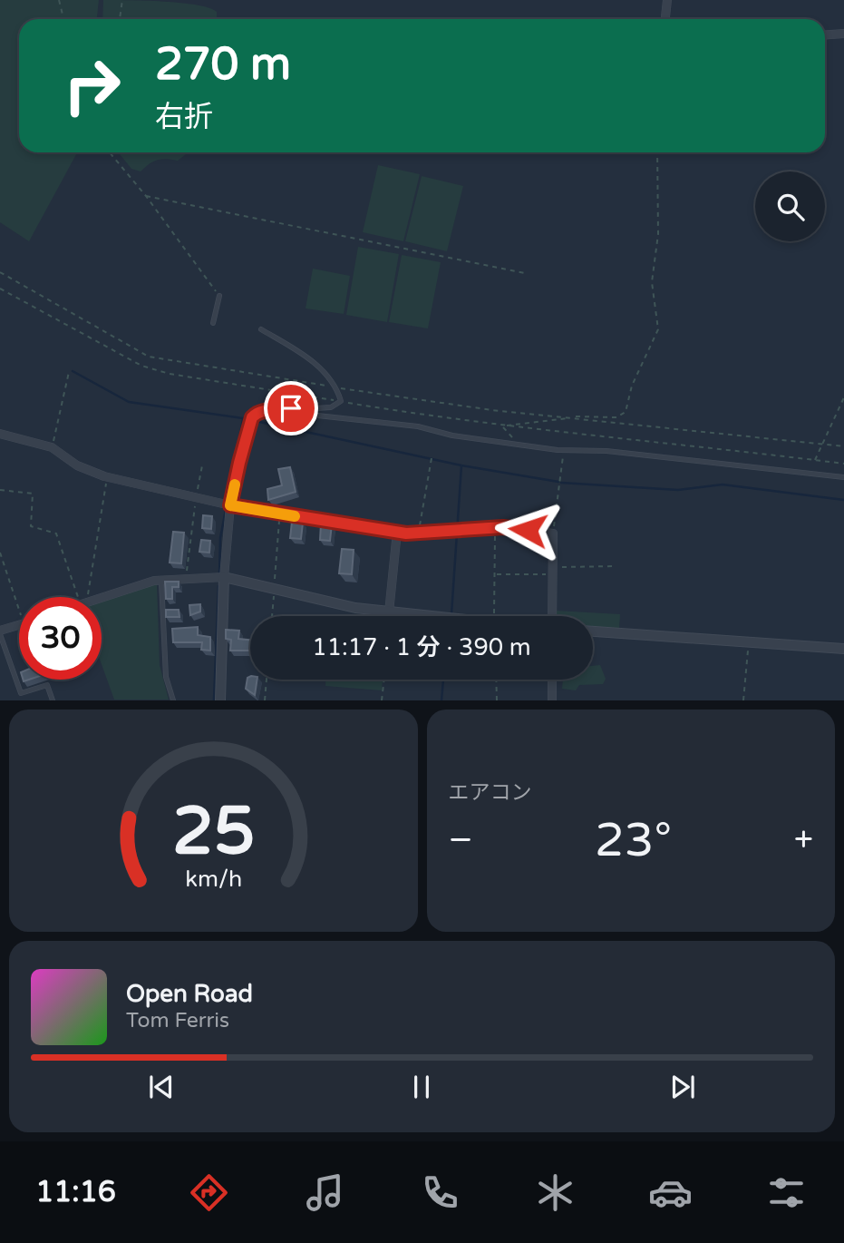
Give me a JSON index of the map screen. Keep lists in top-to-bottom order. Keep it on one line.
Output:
{"page":{"turn":["270 m","右折"],"limit":"30","trip":"11:17 · 1 分 · 390 m","tile":"エアコン","heat":["−","23°","+"],"song":["Open Road","Tom Ferris"],"tabs":"11:16","gauge":["25","km/h"]}}
